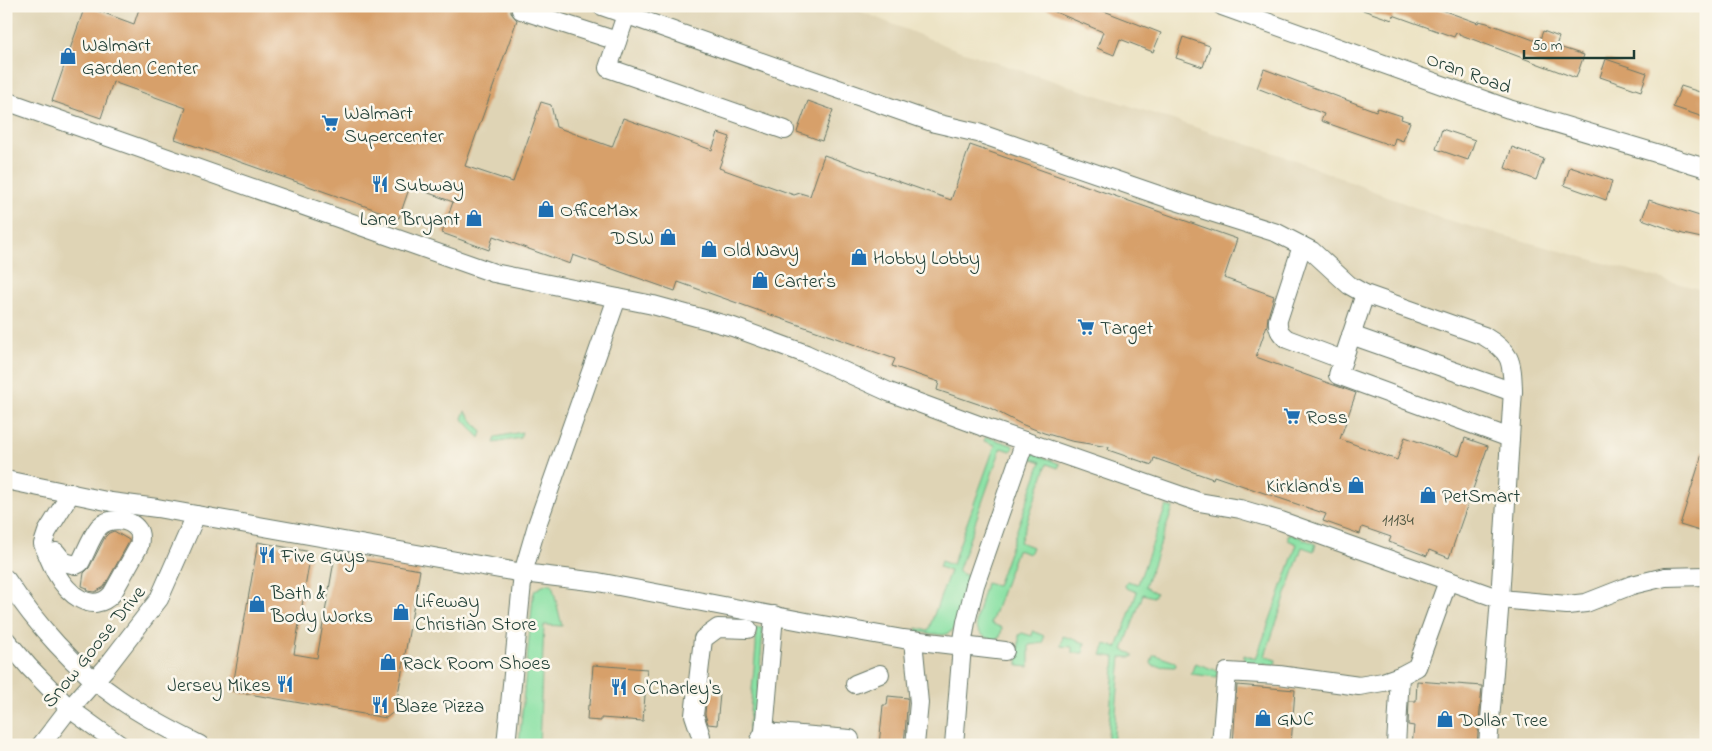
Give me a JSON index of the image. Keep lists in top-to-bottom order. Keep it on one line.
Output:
{"streets":{"street":["Oran Road","Snow Goose Drive"]},"places":{"shop":["Walmart Garden Center","OfficeMax","Lane Bryant","DSW","Old Navy","Hobby Lobby","Carter's","Kirkland's","PetSmart","Bath & Body Works","Lifeway Christian Store","Rack Room Shoes","GNC","Dollar Tree"],"supermarket":["Walmart Supercenter","Target","Ross"],"restaurant":["Subway","Five Guys","Jersey Mikes","O'Charley's","Blaze Pizza"]},"house_numbers":["11134"],"scale_bar":"50 m"}
